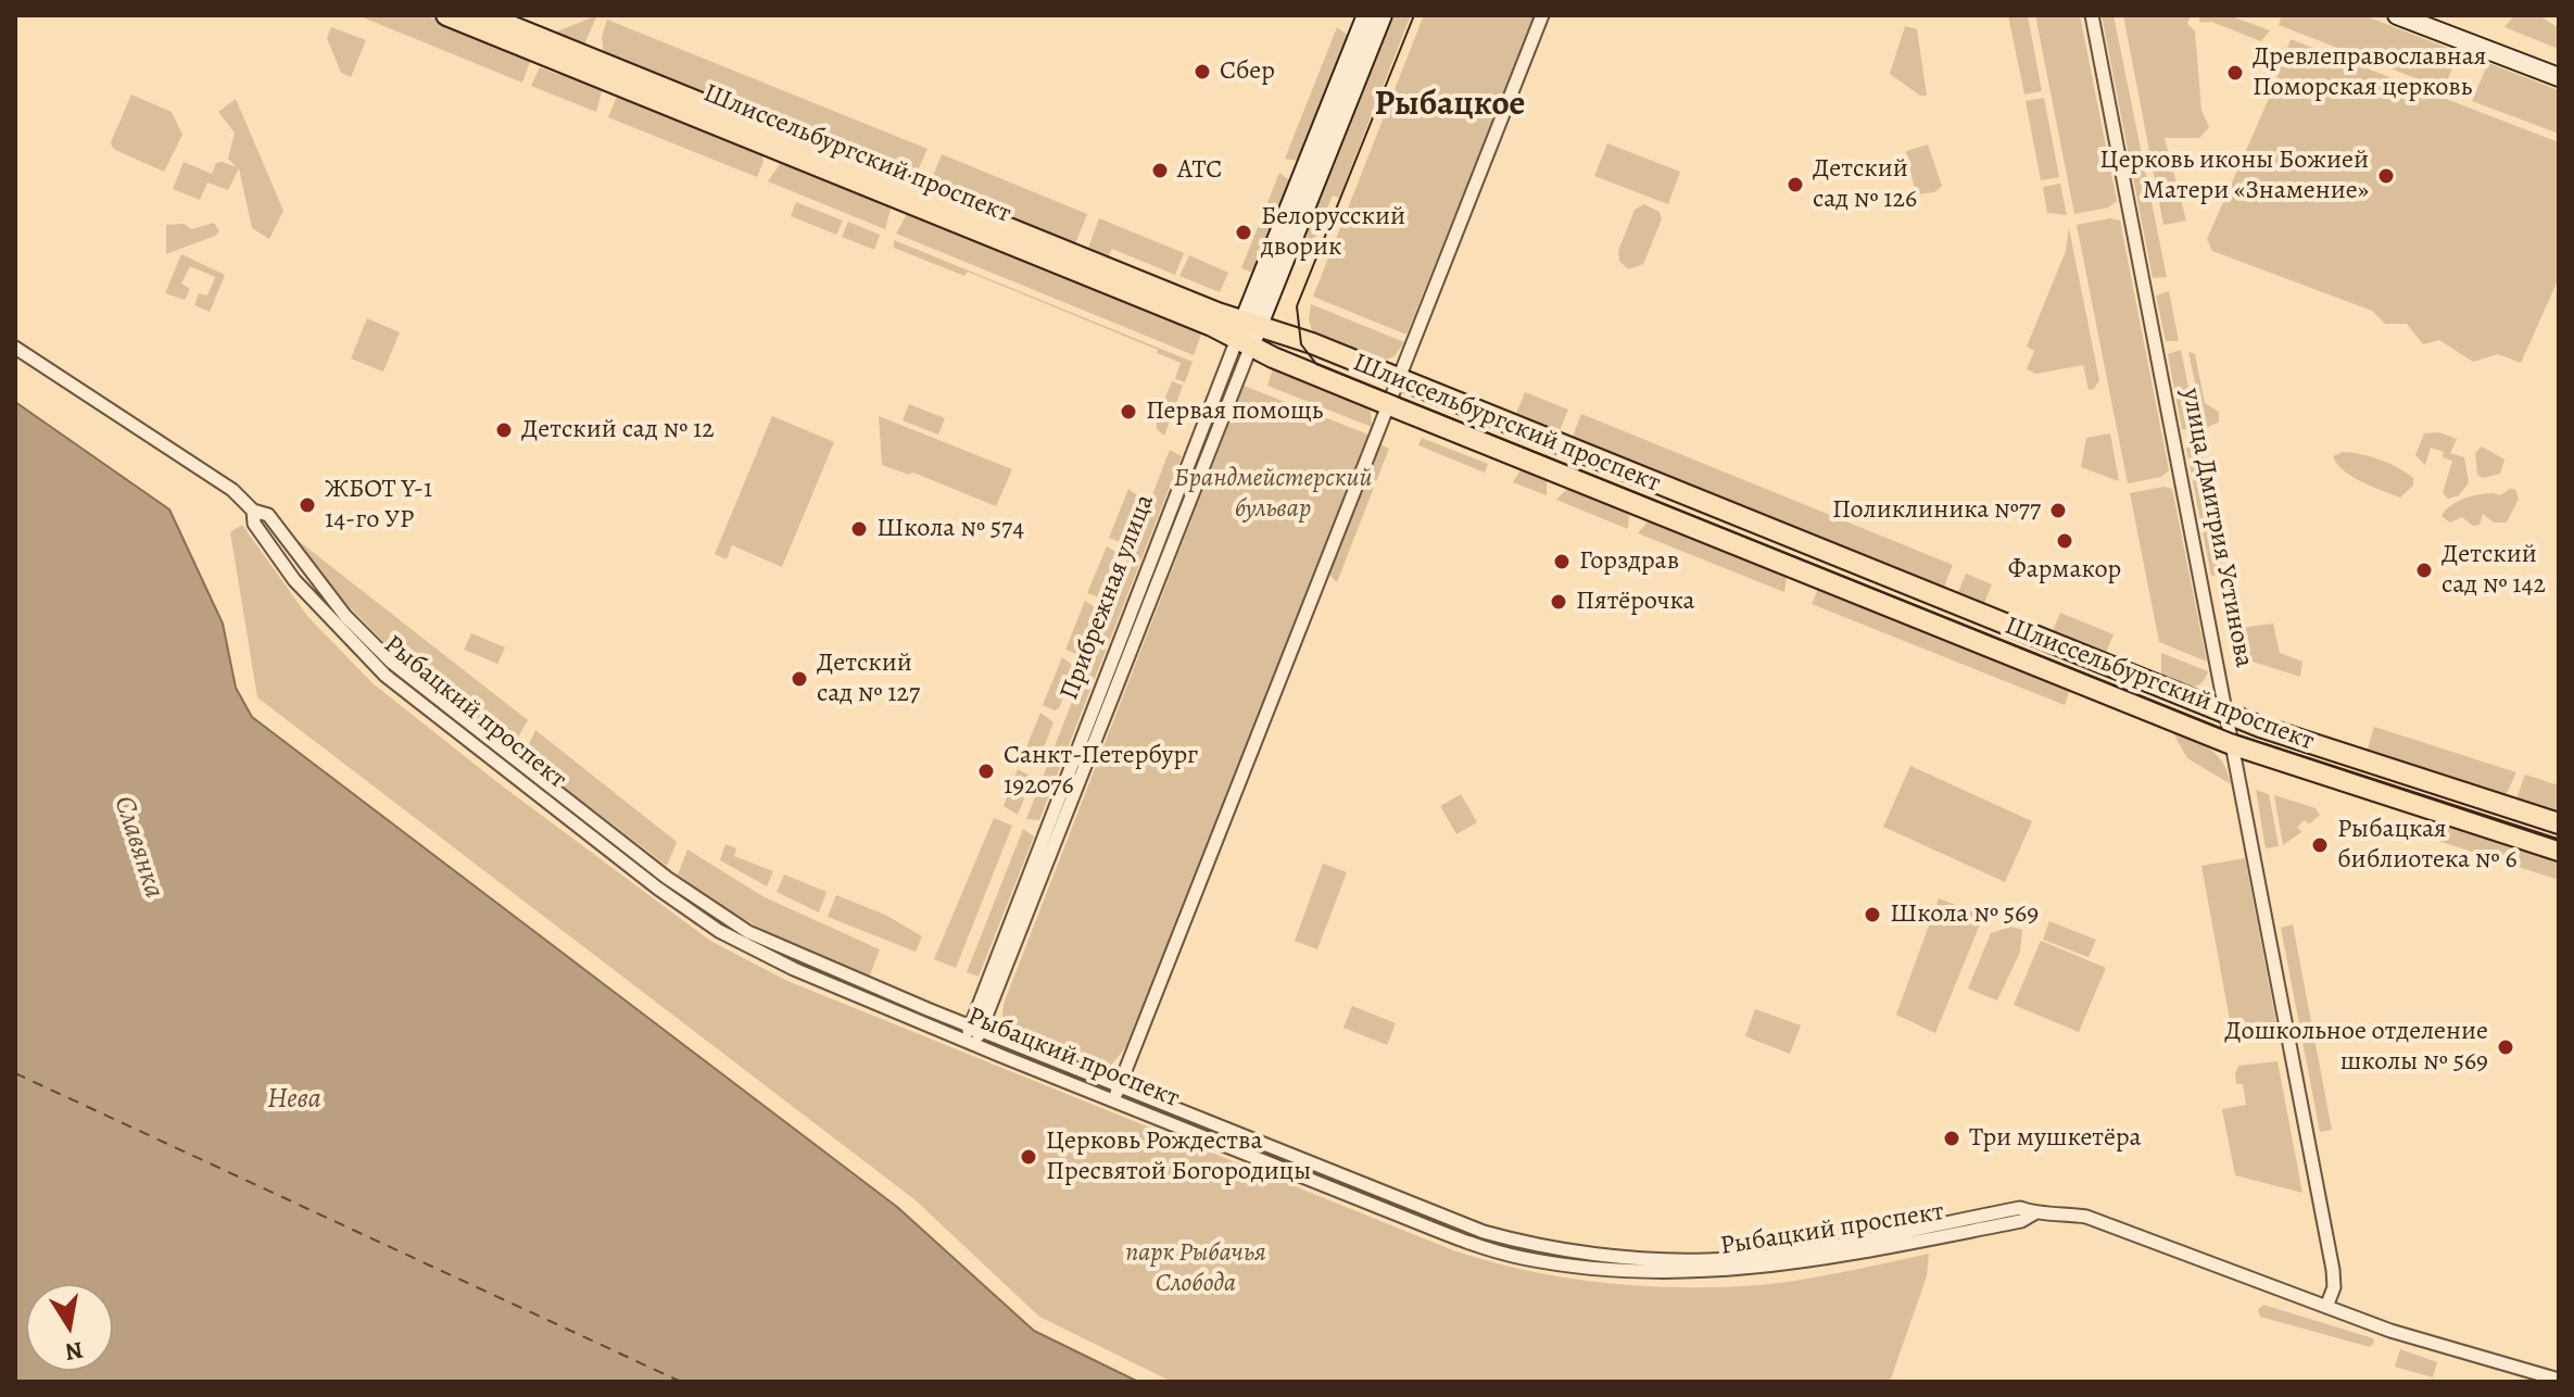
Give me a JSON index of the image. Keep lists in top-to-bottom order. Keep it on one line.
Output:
{"streets":{"main road":["Шлиссельбургский проспект"],"street":["улица Дмитрия Устинова","Прибрежная улица","Рыбацкий проспект"]},"crossings":[["Шлиссельбургский проспект","улица Дмитрия Устинова"],["Шлиссельбургский проспект","Прибрежная улица"],["улица Дмитрия Устинова","Рыбацкий проспект"],["Прибрежная улица","Рыбацкий проспект"]],"districts":["Рыбацкое"],"water":["Славянка","Нева"],"parks":["Брандмейстерский бульвар","парк Рыбачья Слобода"],"places":["Сбер","Древлеправославная Поморская церковь","АТС","Церковь иконы Божией Матери «Знамение»","Детский сад № 126","Белорусский дворик","Первая помощь","Детский сад № 12","ЖБОТ Y-1 14-го УР","Поликлиника №77","Школа № 574","Фармакор","Горздрав","Детский сад № 142","Пятёрочка","Детский сад № 127","Санкт-Петербург 192076","Рыбацкая библиотека № 6","Школа № 569","Дошкольное отделение школы № 569","Три мушкетёра","Церковь Рождества Пресвятой Богородицы"],"north":"bottom"}
